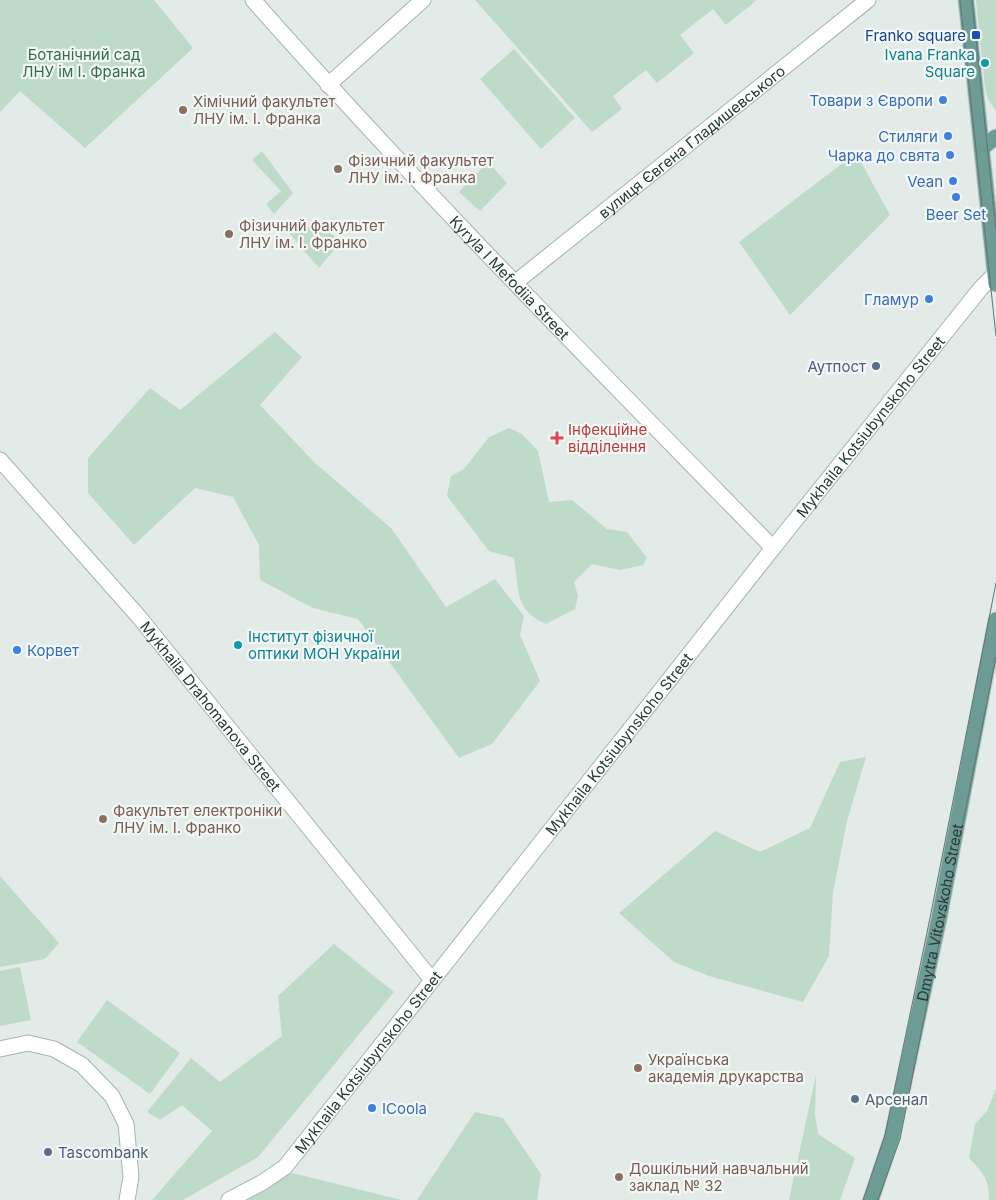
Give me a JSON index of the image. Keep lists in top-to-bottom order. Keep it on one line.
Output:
{"streets":{"main road":["Dmytra Vitovskoho Street"],"street":["вулиця Євгена Гладишевського","Kyryla I Mefodiia Street","Mykhaila Kotsiubynskoho Street","Mykhaila Drahomanova Street"]},"crossings":[["вулиця Євгена Гладишевського","Kyryla I Mefodiia Street"],["Kyryla I Mefodiia Street","Mykhaila Kotsiubynskoho Street"],["Mykhaila Kotsiubynskoho Street","Mykhaila Drahomanova Street"]],"parks":["Ботанічний сад ЛНУ ім І. Франка"],"places":{"transit":["Franko square"],"other":["Ivana Franka Square","Товари з Європи","Хімічний факультет ЛНУ ім. І. Франка","Стиляги","Чарка до свята","Фізичний факультет ЛНУ ім. І. Франка","Vean","Beer Set","Фізичний факультет ЛНУ ім. І. Франко","Гламур","Аутпост","Інститут фізичної оптики МОН України","Корвет","Факультет електроніки ЛНУ ім. І. Франко","Українська академія друкарства","Арсенал","ICoola","Tascombank","Дошкільний навчальний заклад № 32"],"health":["Інфекційне відділення"]}}
